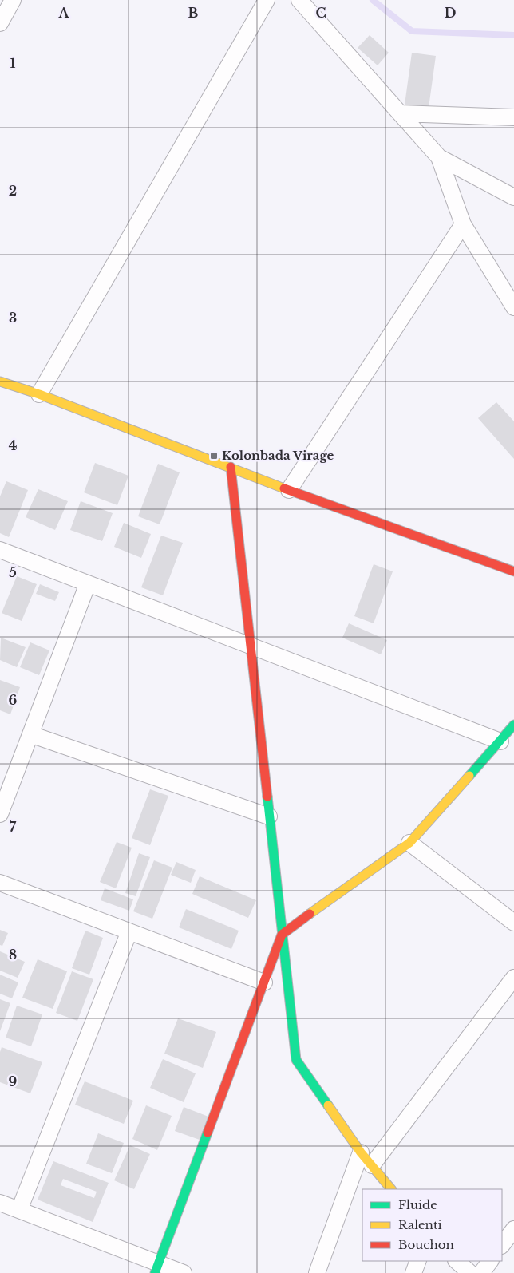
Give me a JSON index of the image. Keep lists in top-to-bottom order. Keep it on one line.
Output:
{"places":{"transit":["Kolonbada Virage"]},"legend":["Fluide","Ralenti","Bouchon"],"grid":{"columns":["A","B","C","D"],"rows":["1","2","3","4","5","6","7","8","9"]}}
